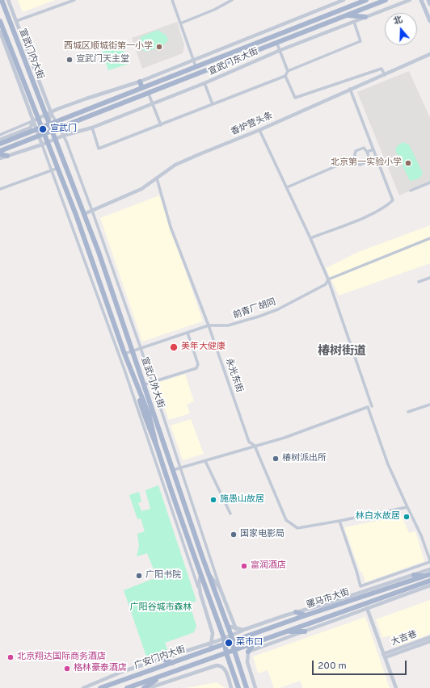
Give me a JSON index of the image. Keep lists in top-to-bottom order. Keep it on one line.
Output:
{"streets":{"main road":["宣武门内大街","宣武门东大街","宣武门外大街","骡马市大街","广安门内大街"],"street":["香炉营头条","前青厂胡同","永光东街","大吉巷"]},"crossings":[["宣武门内大街","宣武门东大街"],["宣武门内大街","宣武门外大街"],["宣武门东大街","宣武门外大街"],["香炉营头条","永光东街"],["香炉营头条","宣武门外大街"],["前青厂胡同","永光东街"],["前青厂胡同","宣武门外大街"],["宣武门外大街","骡马市大街"],["宣武门外大街","广安门内大街"],["骡马市大街","广安门内大街"]],"districts":["椿树街道"],"parks":["广阳谷城市森林"],"places":["西城区顺城街第一小学","宣武门天主堂","宣武门","北京第一实验小学","美年大健康","椿树派出所","施愚山故居","林白水故居","国家电影局","富润酒店","广阳书院","菜市口","北京翔达国际商务酒店","格林豪泰酒店"],"scale_bar":"200 m","north":"top"}
